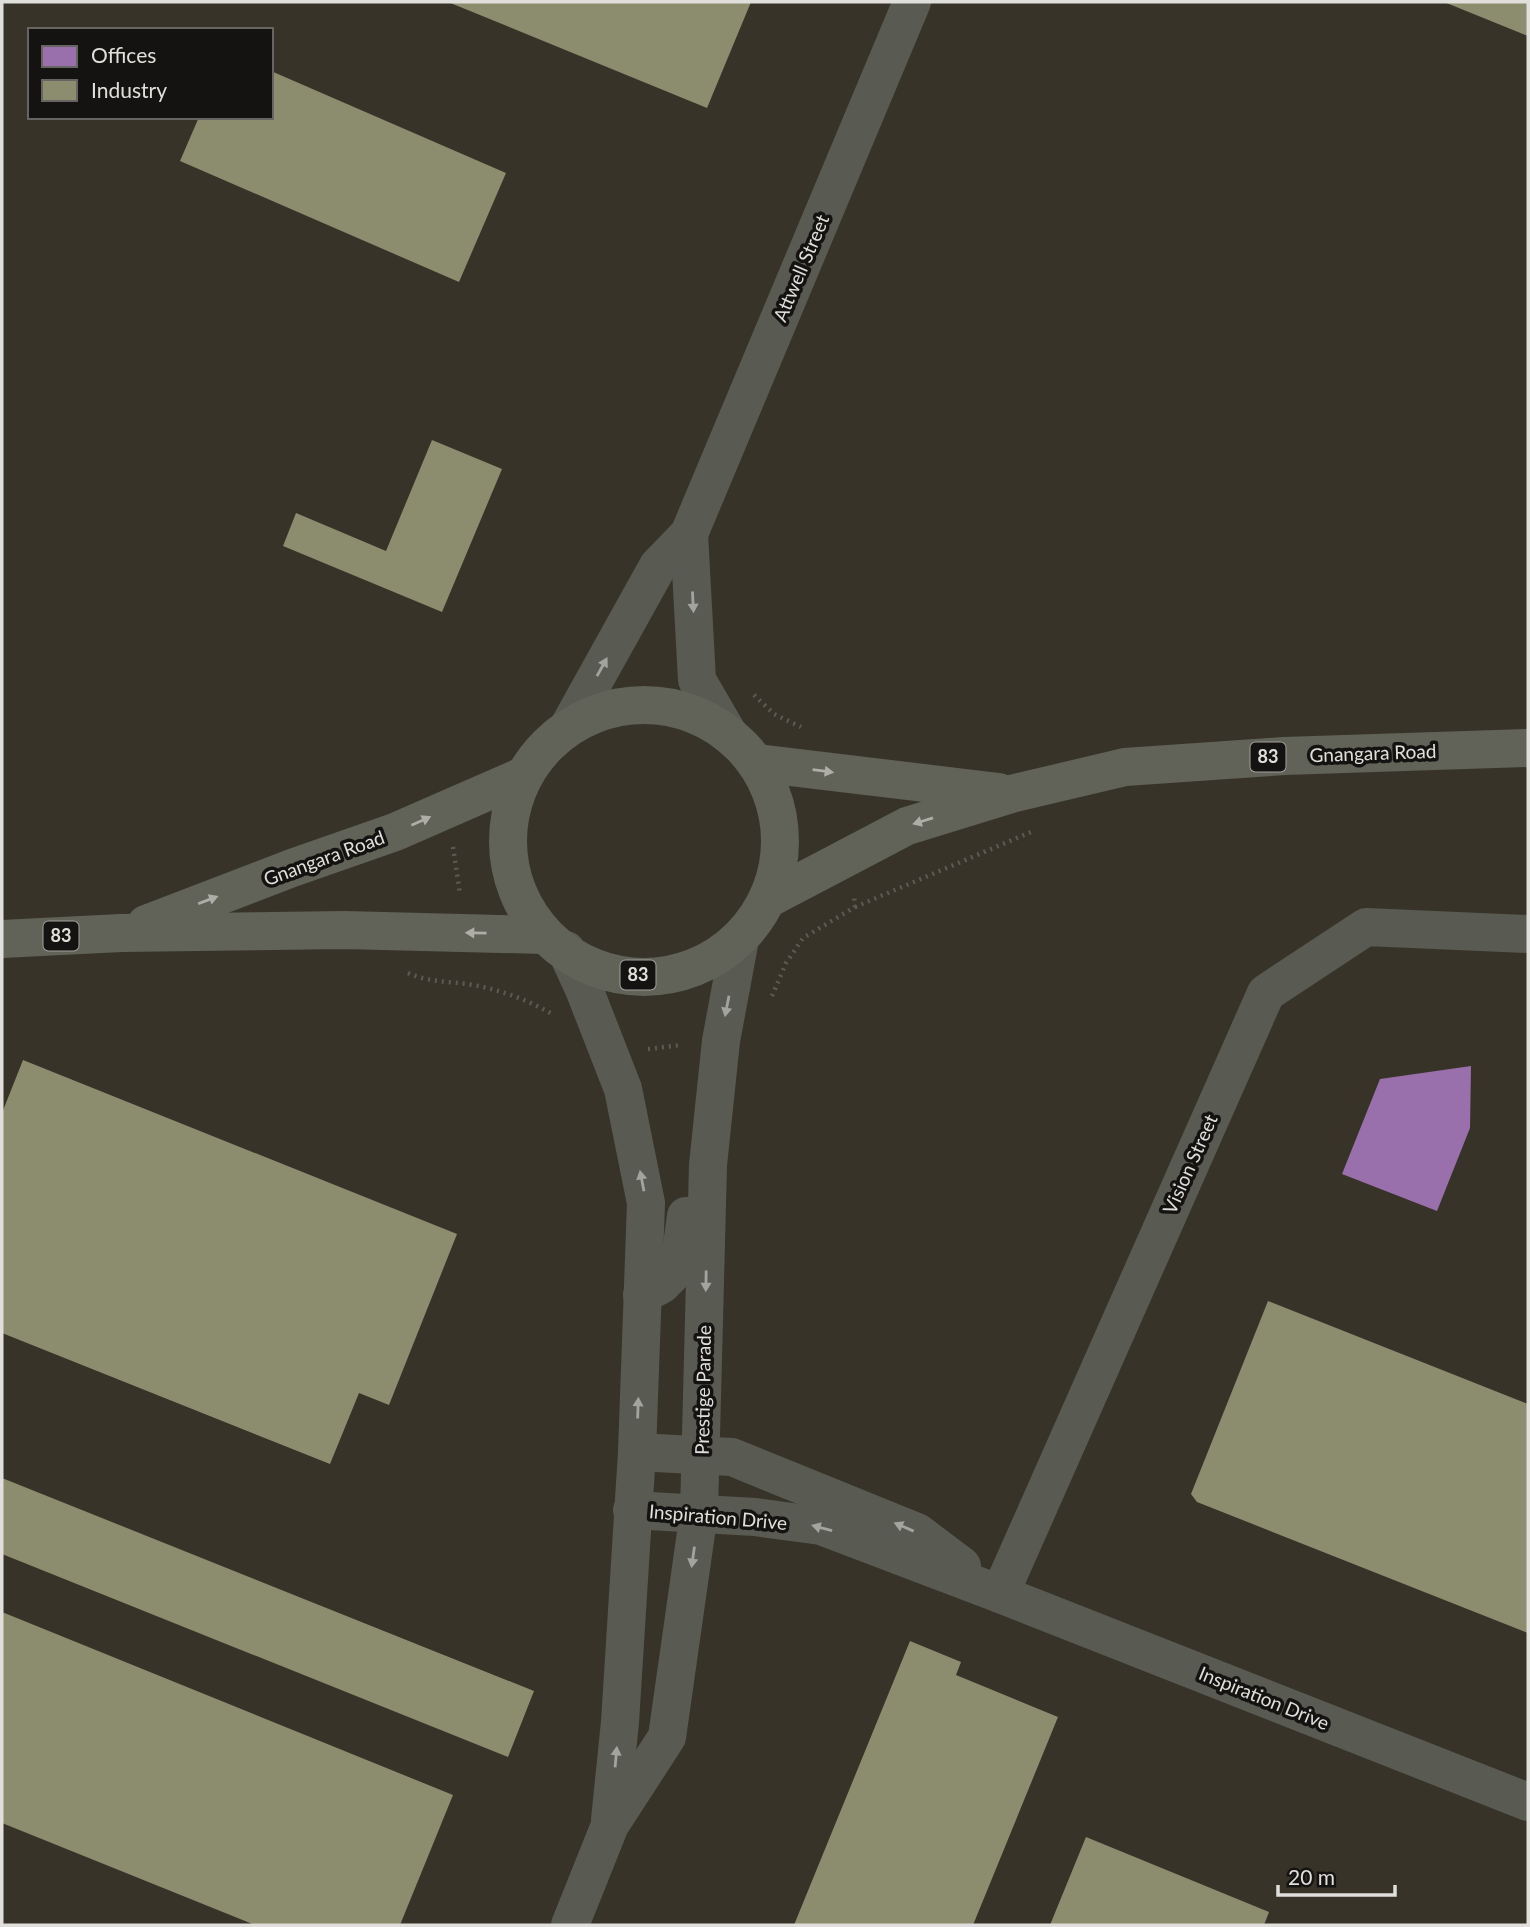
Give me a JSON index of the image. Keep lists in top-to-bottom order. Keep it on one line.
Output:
{"streets":{"main road":["Gnangara Road","83"],"street":["Attwell Street","Vision Street","Prestige Parade","Inspiration Drive"]},"crossings":[["Attwell Street","Gnangara Road"],["Gnangara Road","Prestige Parade"],["Vision Street","Inspiration Drive"],["Prestige Parade","Inspiration Drive"]],"one_way":["Inspiration Drive"],"legend":["Offices","Industry"],"scale_bar":"20 m"}
